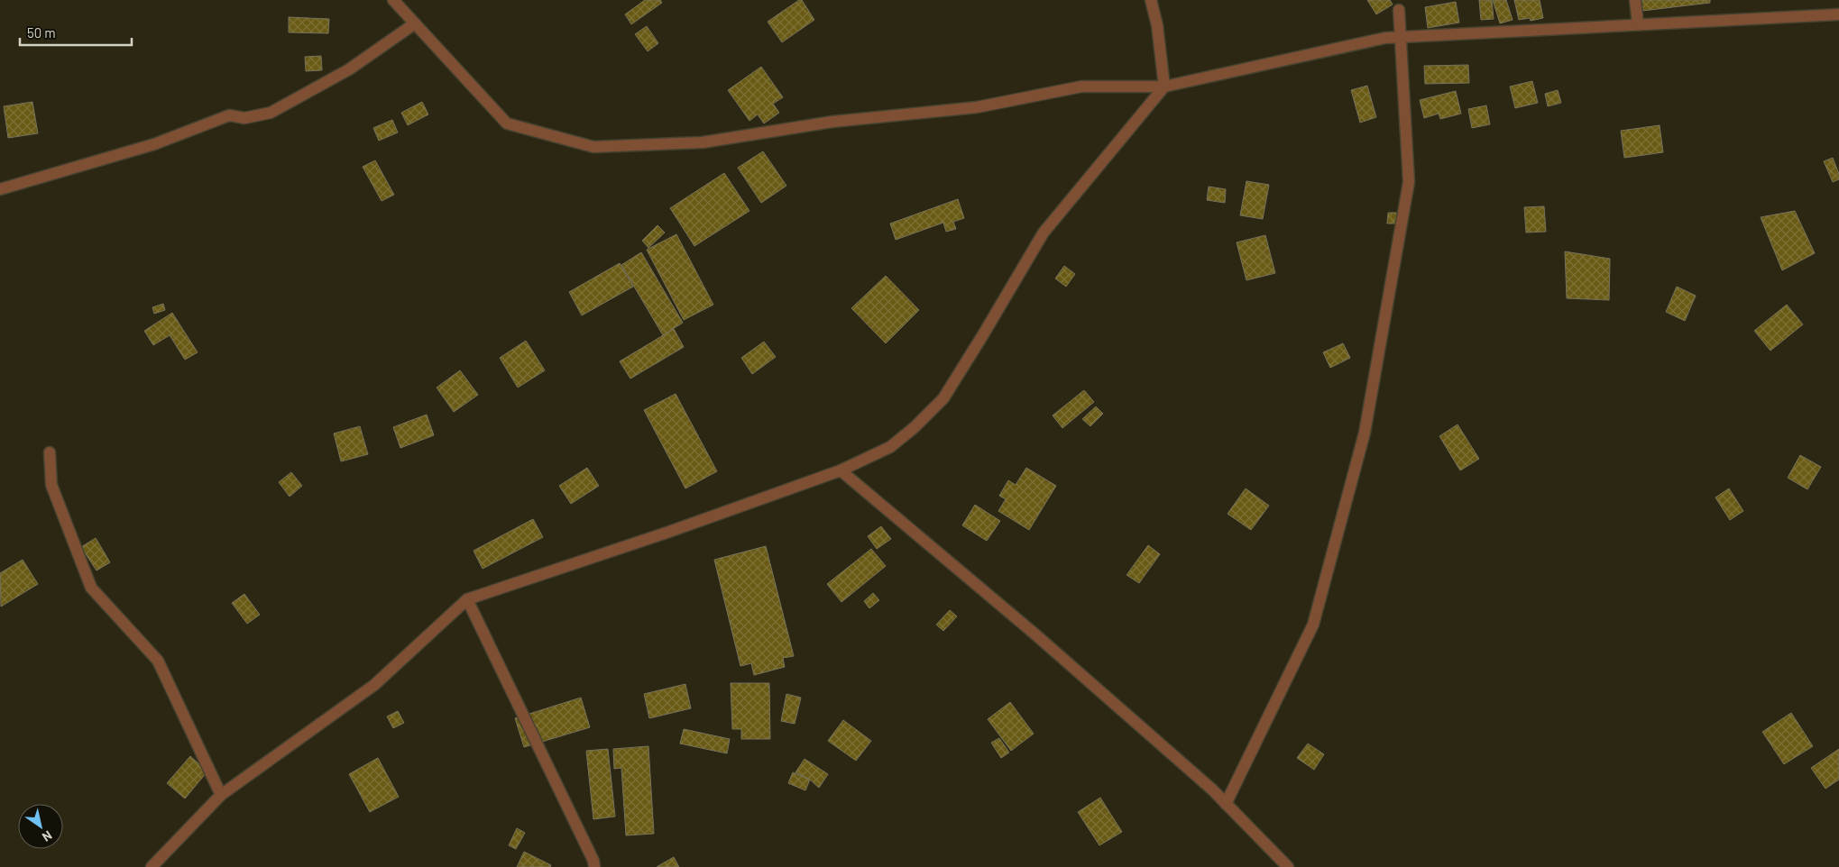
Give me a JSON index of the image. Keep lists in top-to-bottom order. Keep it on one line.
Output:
{"scale_bar":"50 m","north":"bottom right"}
